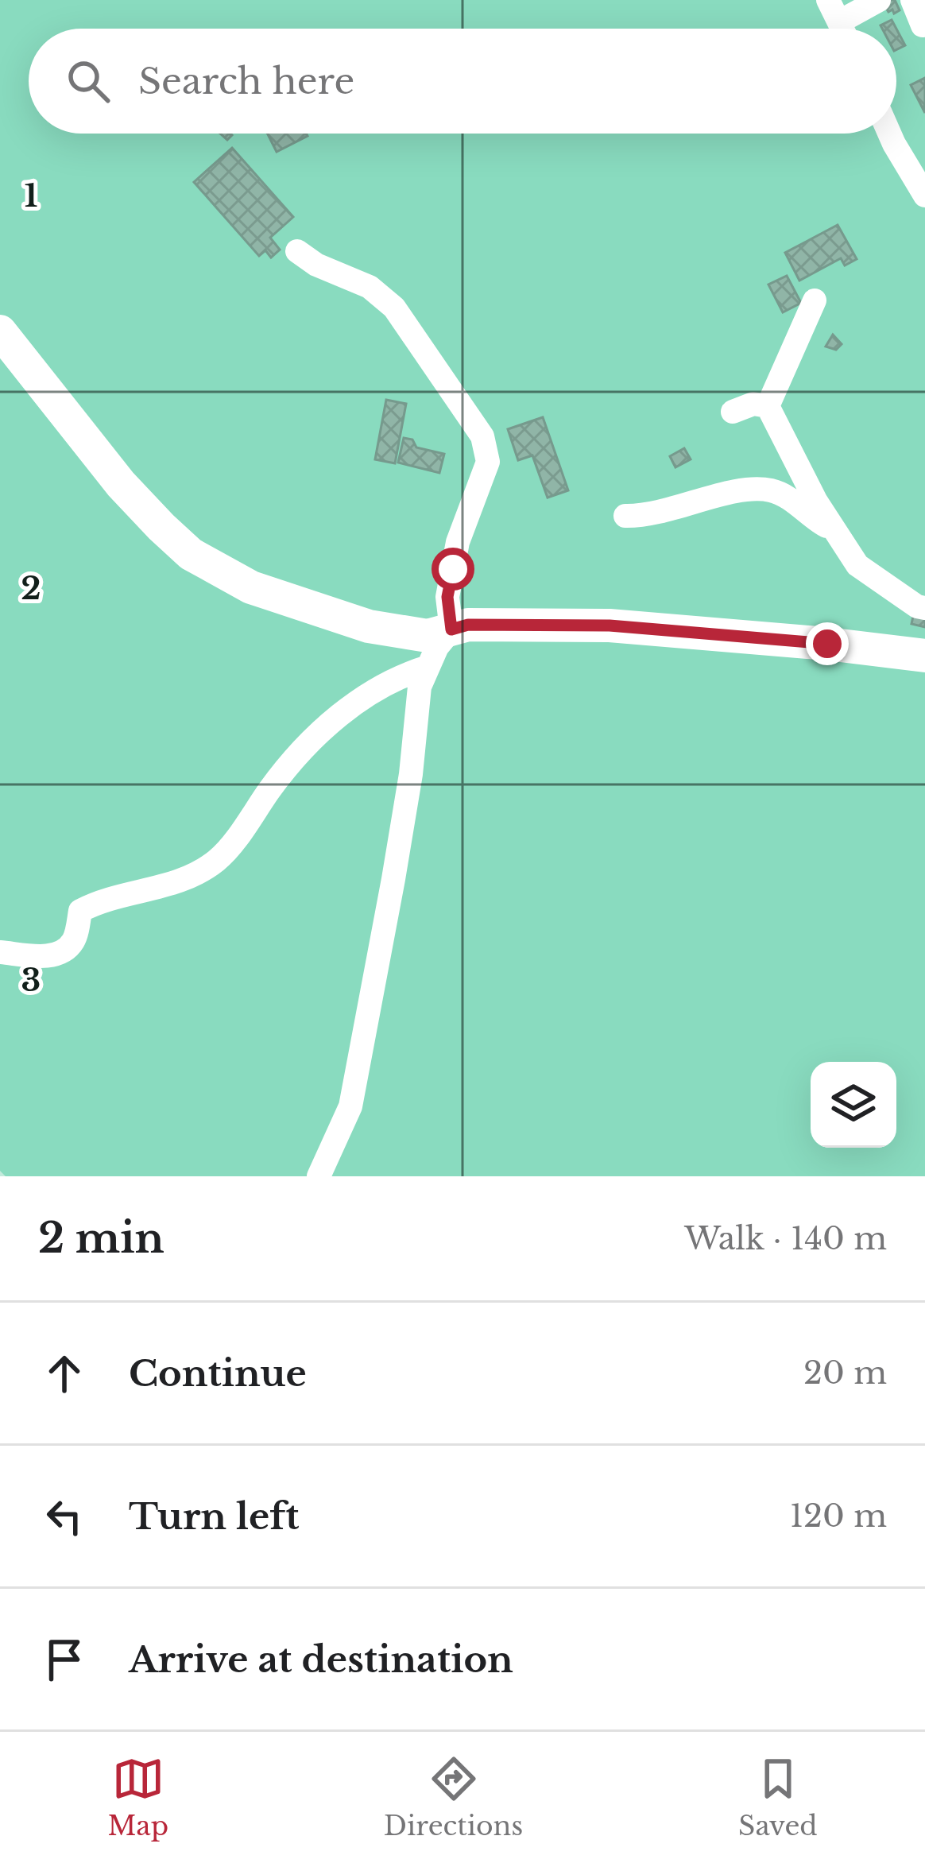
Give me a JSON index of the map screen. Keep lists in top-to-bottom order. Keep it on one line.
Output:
{"page":{"search":"Search here","heading":["2 min","Walk · 140 m"],"list":[["Continue","20 m"],["Turn left","120 m"],"Arrive at destination"],"nav":["Map","Directions","Saved"]},"grid":{"rows":["1","2","3"]}}
